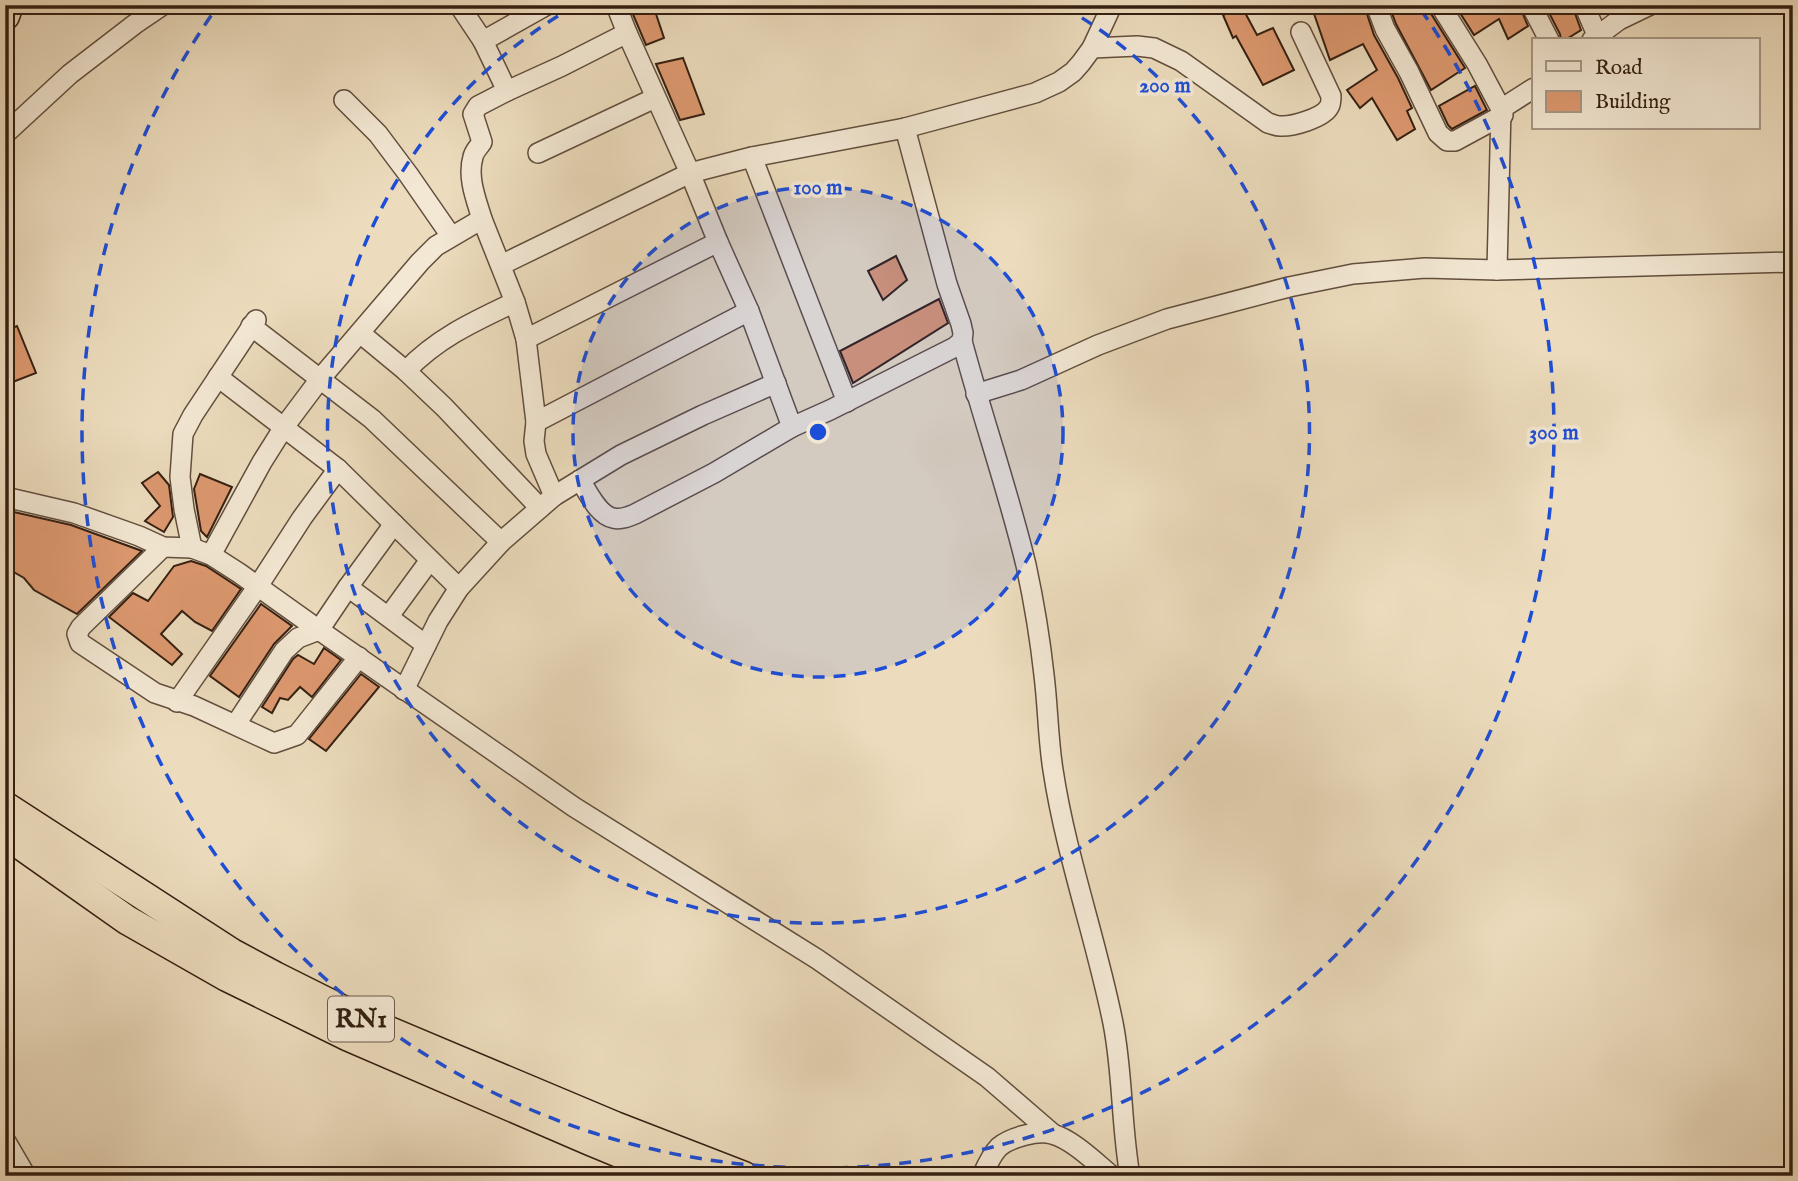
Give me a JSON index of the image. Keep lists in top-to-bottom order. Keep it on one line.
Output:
{"streets":{"highway":["RN1"]},"legend":["Road","Building"],"rings":["200 m","100 m","300 m"]}
